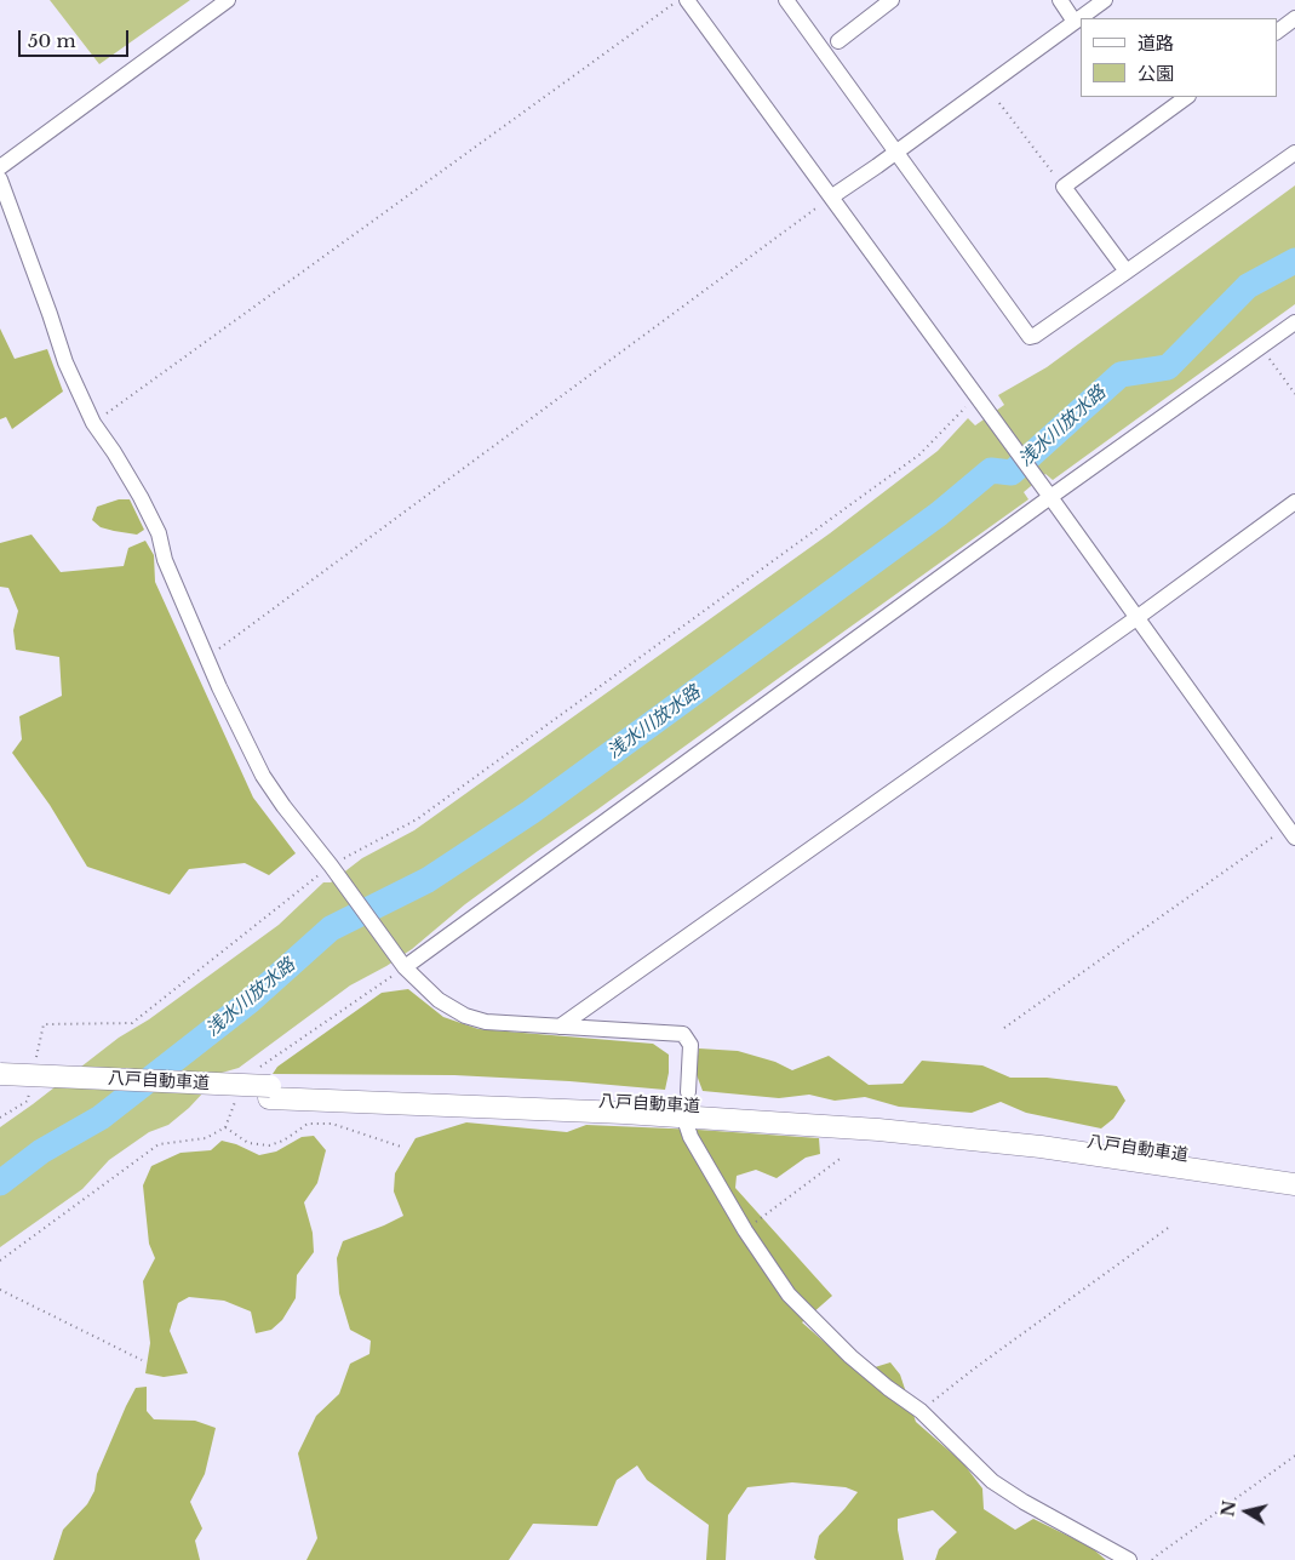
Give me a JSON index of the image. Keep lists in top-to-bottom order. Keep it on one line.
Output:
{"streets":{"highway":["八戸自動車道"]},"water":["浅水川放水路"],"legend":["道路","公園"],"scale_bar":"50 m","north":"left"}
